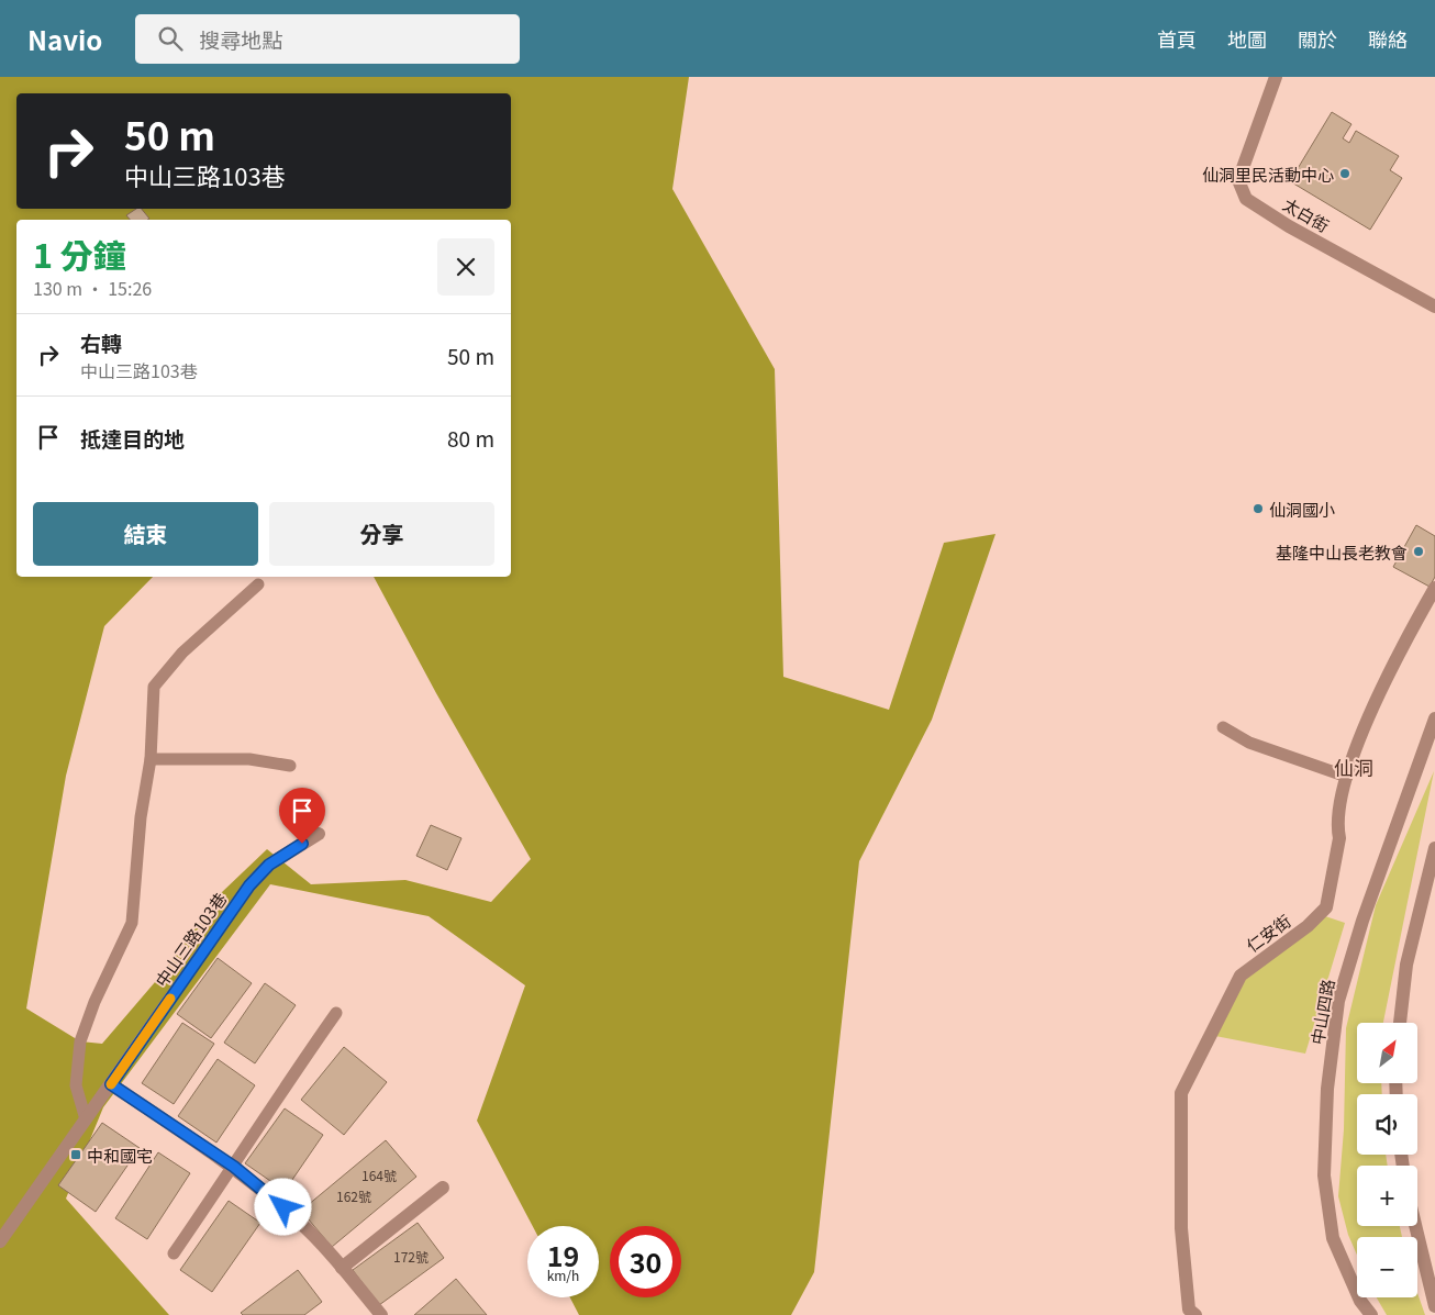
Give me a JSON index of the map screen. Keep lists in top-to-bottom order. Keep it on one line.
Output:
{"streets":{"street":["太白街","仁安街","中山三路103巷","中山四路"]},"districts":["仙洞"],"places":{"other":["仙洞里民活動中心","仙洞國小","基隆中山長老教會"],"transit":["中和國宅"]},"house_numbers":["164號","162號","172號"],"north":"top right","page":{"header":"Navio","search":"搜尋地點","nav":["首頁","地圖","關於","聯絡"],"turn":["50 m","中山三路103巷"],"heading":["1 分鐘","130 m · 15:26"],"list":[{"name":"右轉","note":"中山三路103巷","value":"50 m"},{"name":"抵達目的地","value":"80 m"}],"buttons":["結束","分享"],"map_buttons":["+","−"],"speed":"19 km/h","limit":"30"}}
